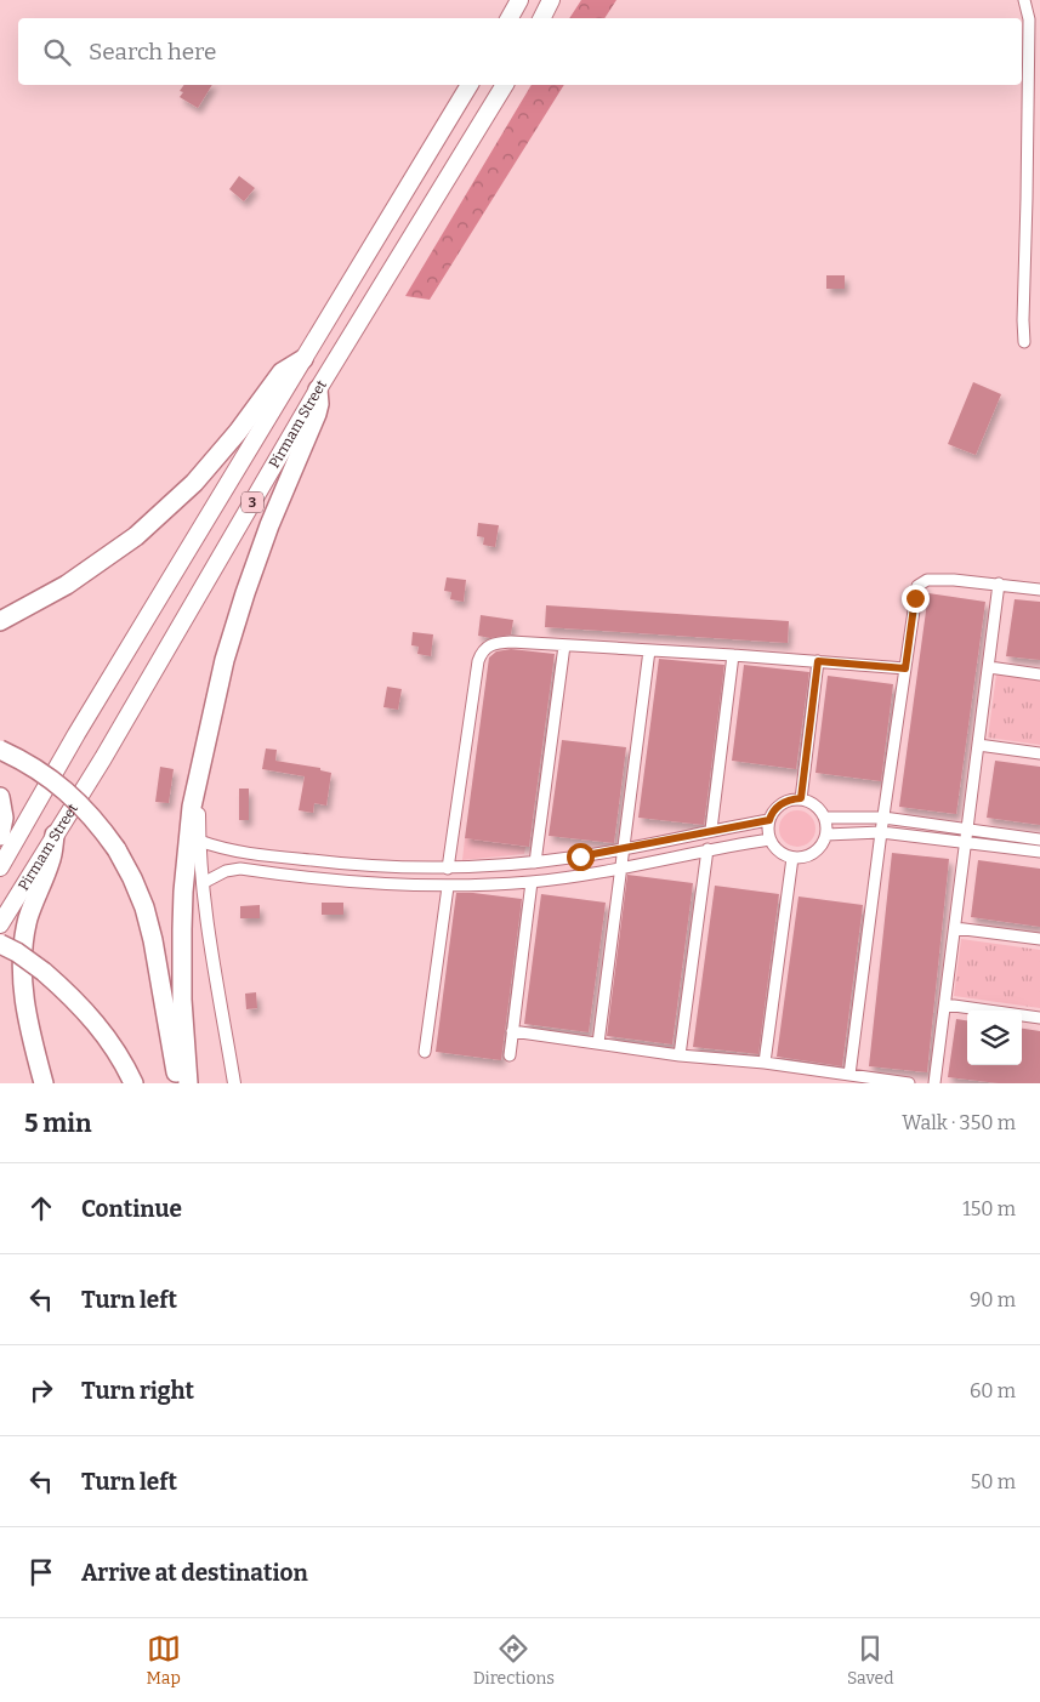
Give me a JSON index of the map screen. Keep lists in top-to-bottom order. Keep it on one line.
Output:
{"streets":{"highway":["Pirmam Street","3"]},"page":{"search":"Search here","heading":["5 min","Walk · 350 m"],"list":[["Continue","150 m"],["Turn left","90 m"],["Turn right","60 m"],["Turn left","50 m"],"Arrive at destination"],"nav":["Map","Directions","Saved"]}}
